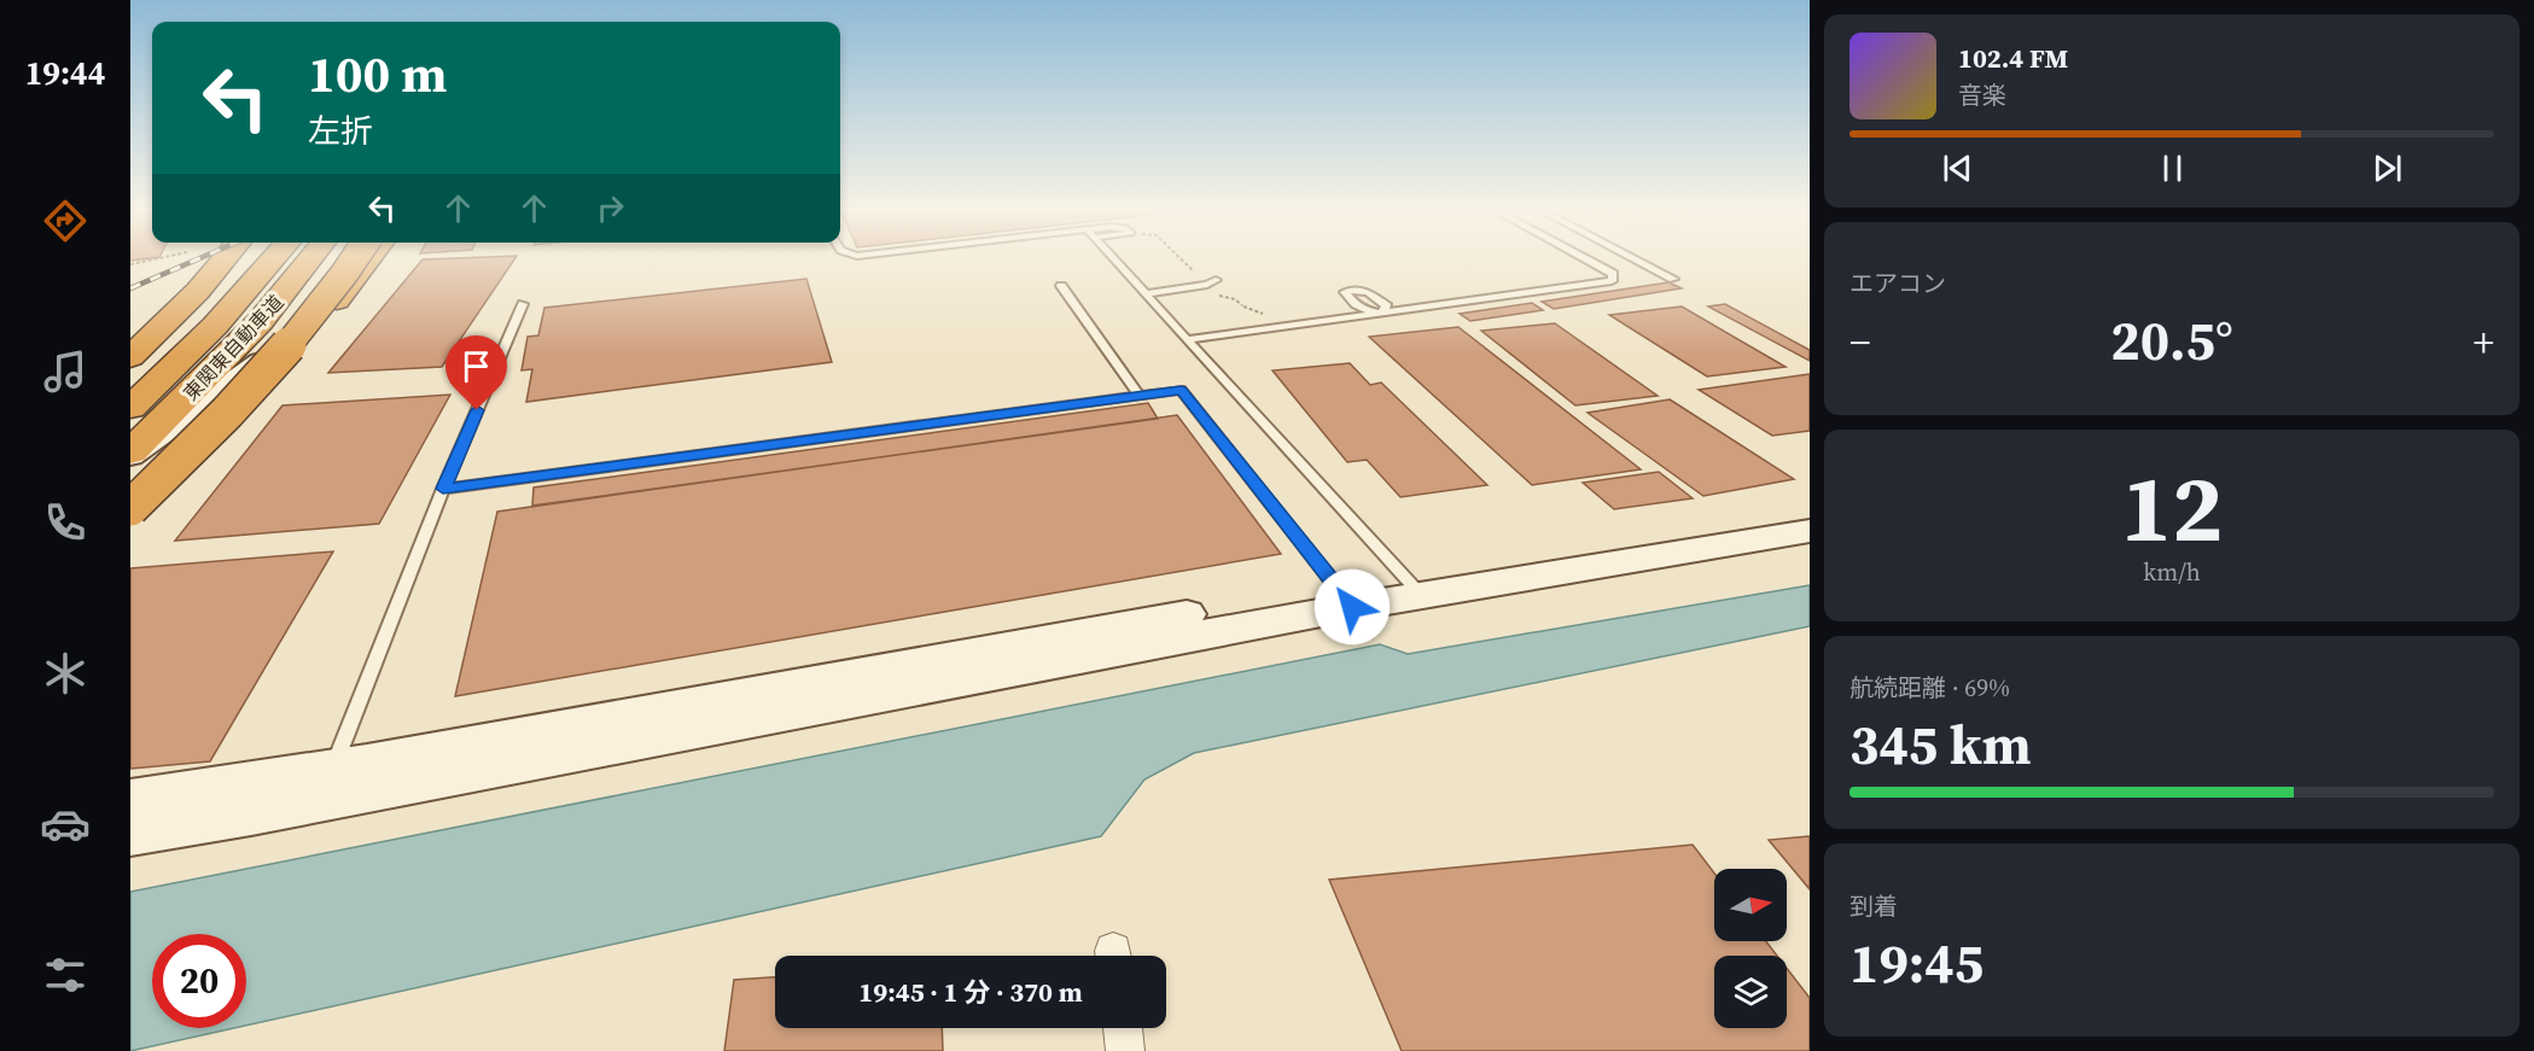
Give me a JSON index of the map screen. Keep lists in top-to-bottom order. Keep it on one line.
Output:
{"streets":{"highway":["東関東自動車道"]},"north":"right","page":{"tabs":"19:44","turn":["100 m","左折"],"song":["102.4 FM","音楽"],"tile":["エアコン",["12","km/h"],["航続距離 · 69%","345 km"],["到着","19:45"]],"heat":["−","20.5°","+"],"limit":"20","trip":"19:45 · 1 分 · 370 m"}}
